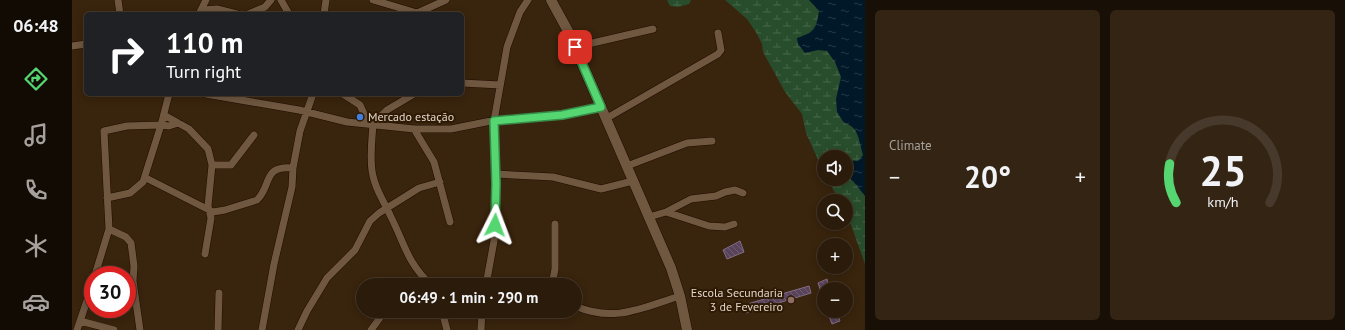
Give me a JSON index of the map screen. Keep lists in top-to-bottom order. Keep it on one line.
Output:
{"places":["Mercado estação","Escola Secundaria 3 de Fevereiro"],"page":{"tabs":"06:48","tile":"Climate","turn":["110 m","Turn right"],"map_buttons":["+","−"],"heat":["−","20°","+"],"limit":"30","trip":"06:49 · 1 min · 290 m","gauge":["25","km/h"]}}
